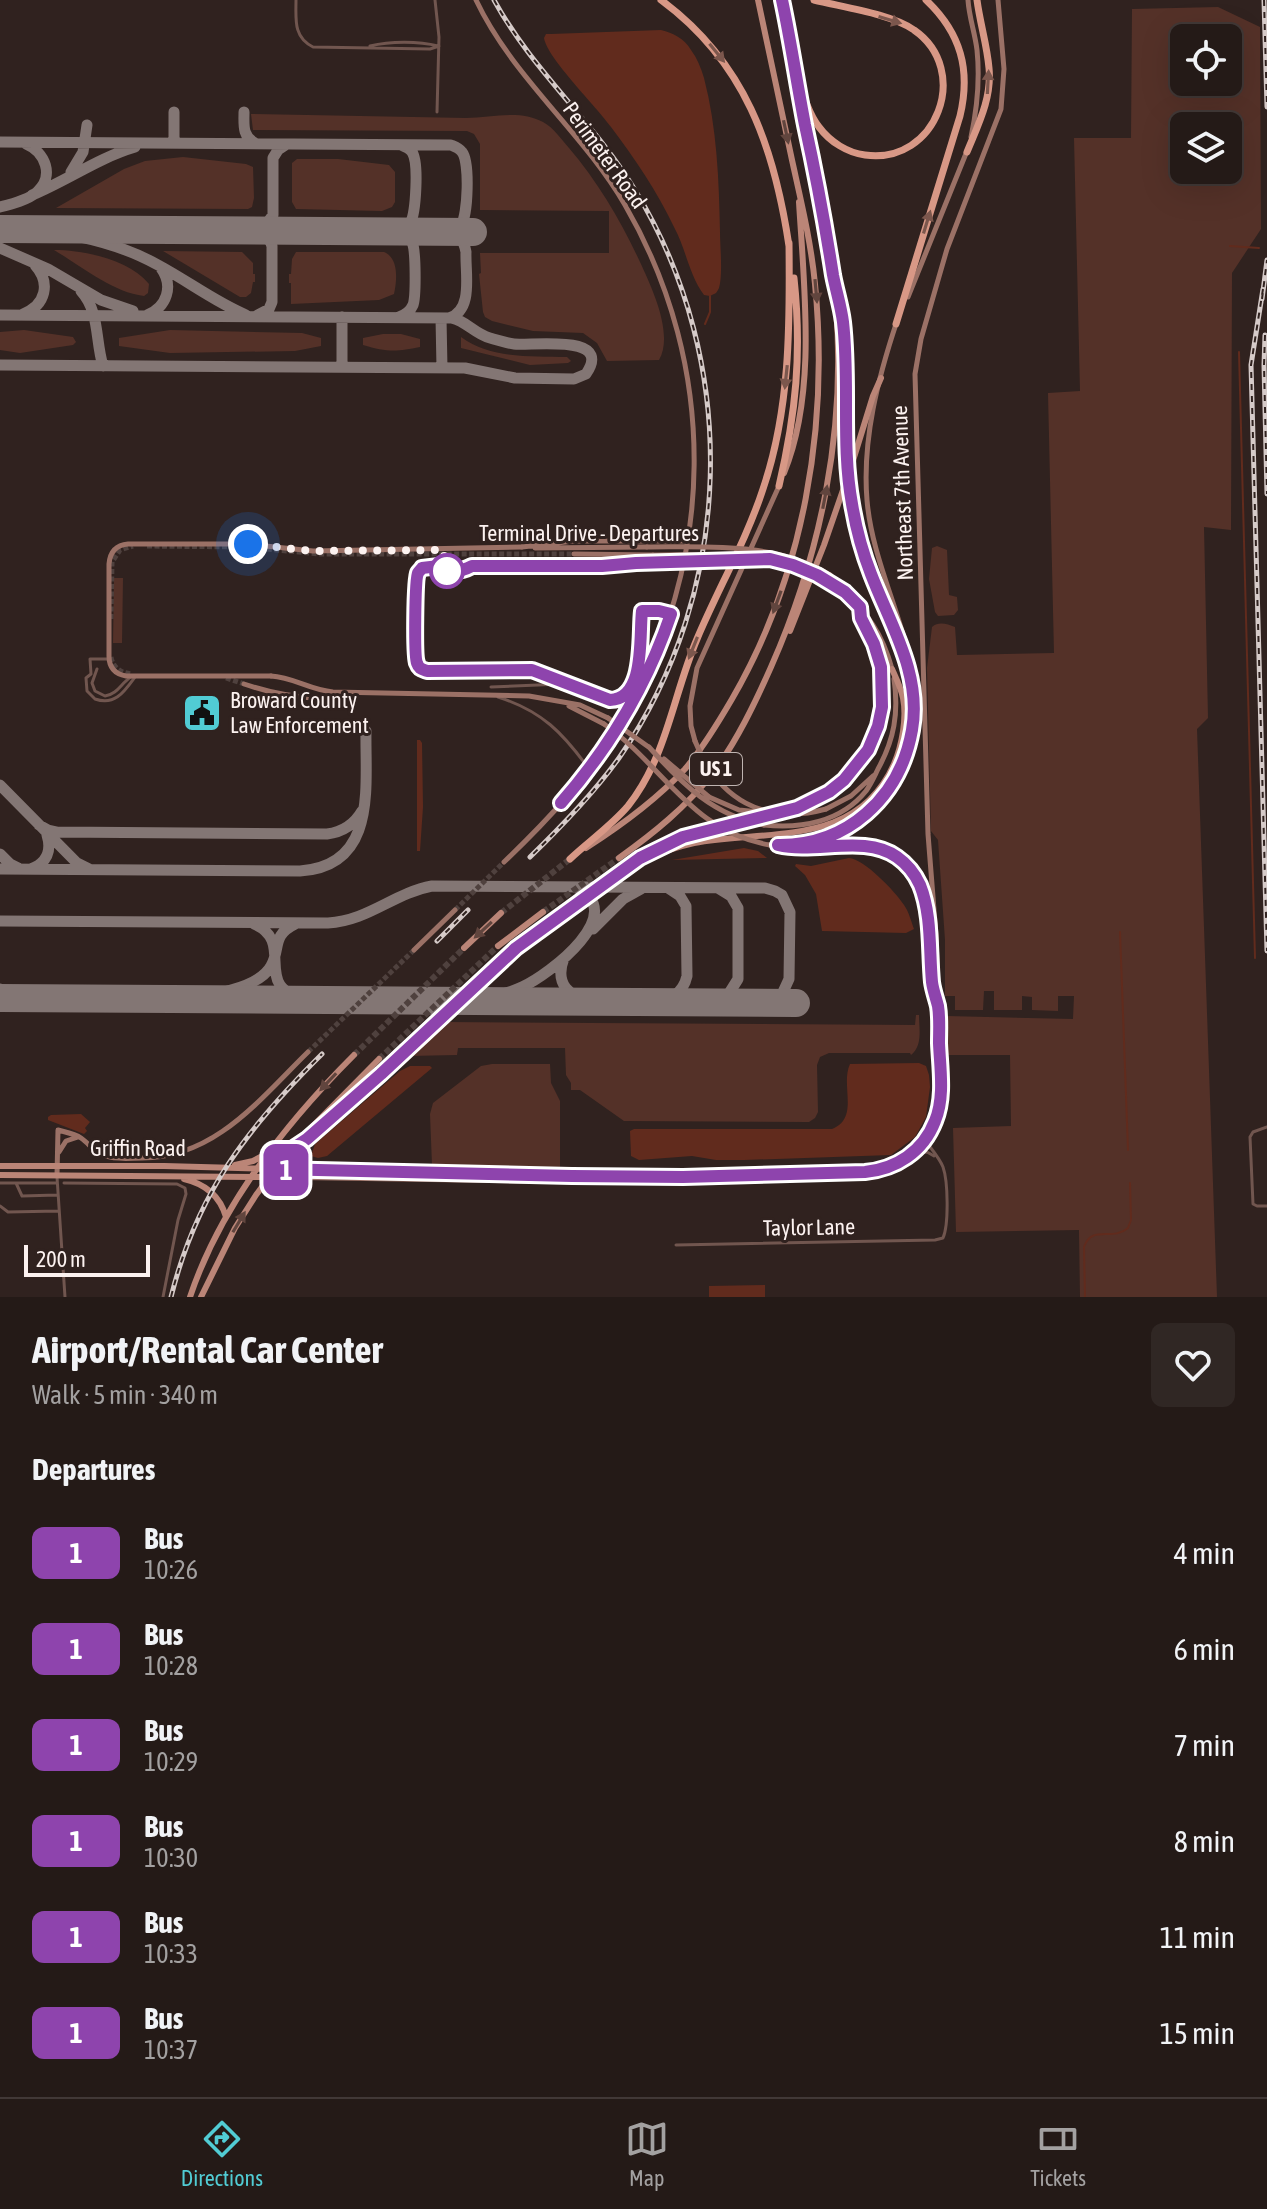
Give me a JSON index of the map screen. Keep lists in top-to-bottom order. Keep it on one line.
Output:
{"streets":{"main road":["US 1","Griffin Road"],"street":["Perimeter Road","Northeast 7th Avenue","Terminal Drive - Departures","Taylor Lane"]},"places":{"public building":["Broward County Law Enforcement"]},"lines":["bus line 1"],"scale_bar":"200 m","page":{"on_map":"1","scale":"200 m","heading":[["Airport/Rental Car Center","Walk · 5 min · 340 m"],"Departures"],"list":[{"mark":"1","name":"Bus","note":"10:26","value":"4 min"},{"mark":"1","name":"Bus","note":"10:28","value":"6 min"},{"mark":"1","name":"Bus","note":"10:29","value":"7 min"},{"mark":"1","name":"Bus","note":"10:30","value":"8 min"},{"mark":"1","name":"Bus","note":"10:33","value":"11 min"},{"mark":"1","name":"Bus","note":"10:37","value":"15 min"}],"tabs":["Directions","Map","Tickets"]}}
